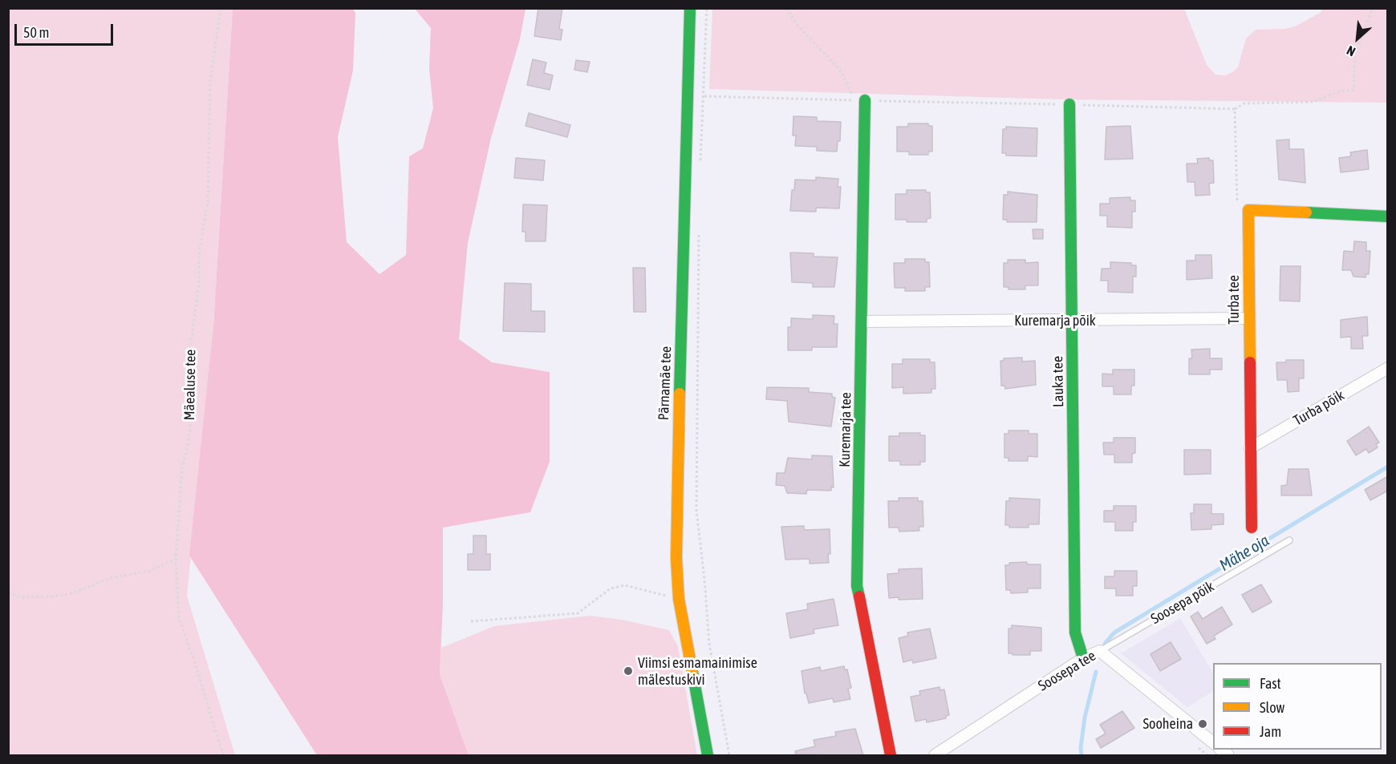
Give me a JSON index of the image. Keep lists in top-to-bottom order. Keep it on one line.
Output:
{"streets":{"street":["Turba tee","Kuremarja põik","Lauka tee","Pärnamäe tee","Turba põik","Kuremarja tee","Soosepa tee"],"lane":["Soosepa põik"],"path":["Mäealuse tee"]},"crossings":[["Turba tee","Kuremarja põik"],["Turba tee","Turba põik"],["Kuremarja põik","Lauka tee"],["Kuremarja põik","Kuremarja tee"],["Lauka tee","Soosepa tee"],["Soosepa põik","Soosepa tee"]],"water":["Mähe oja"],"places":["Viimsi esmamainimise mälestuskivi","Sooheina"],"legend":["Fast","Slow","Jam"],"scale_bar":"50 m","north":"bottom left"}
